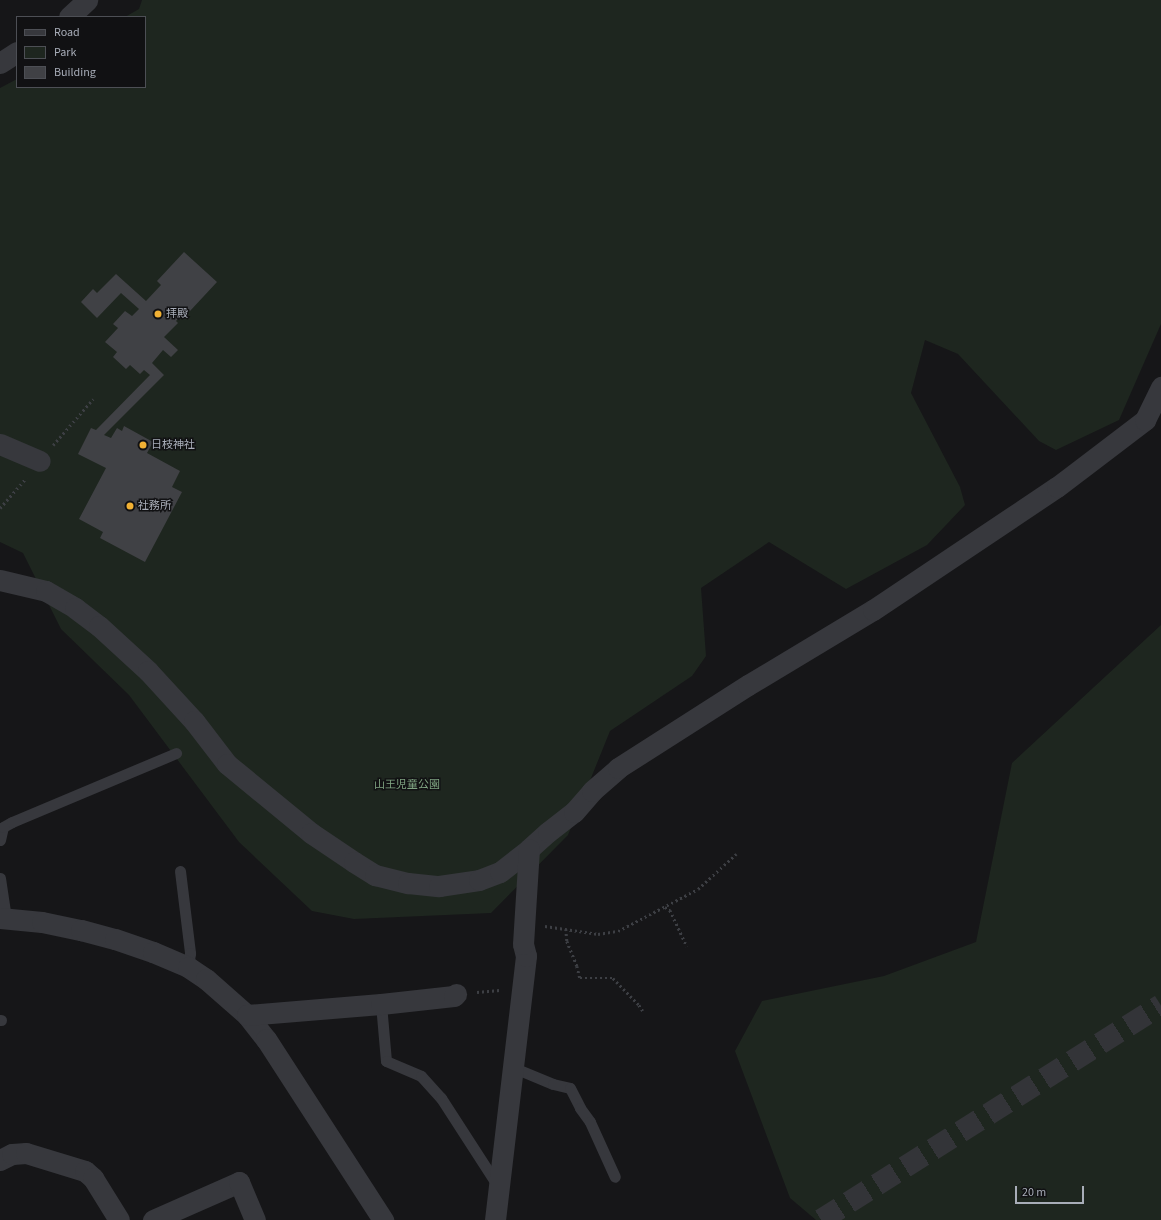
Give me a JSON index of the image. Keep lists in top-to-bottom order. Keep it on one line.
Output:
{"parks":["山王児童公園"],"places":["拝殿","日枝神社","社務所"],"legend":["Road","Park","Building"],"scale_bar":"20 m"}
